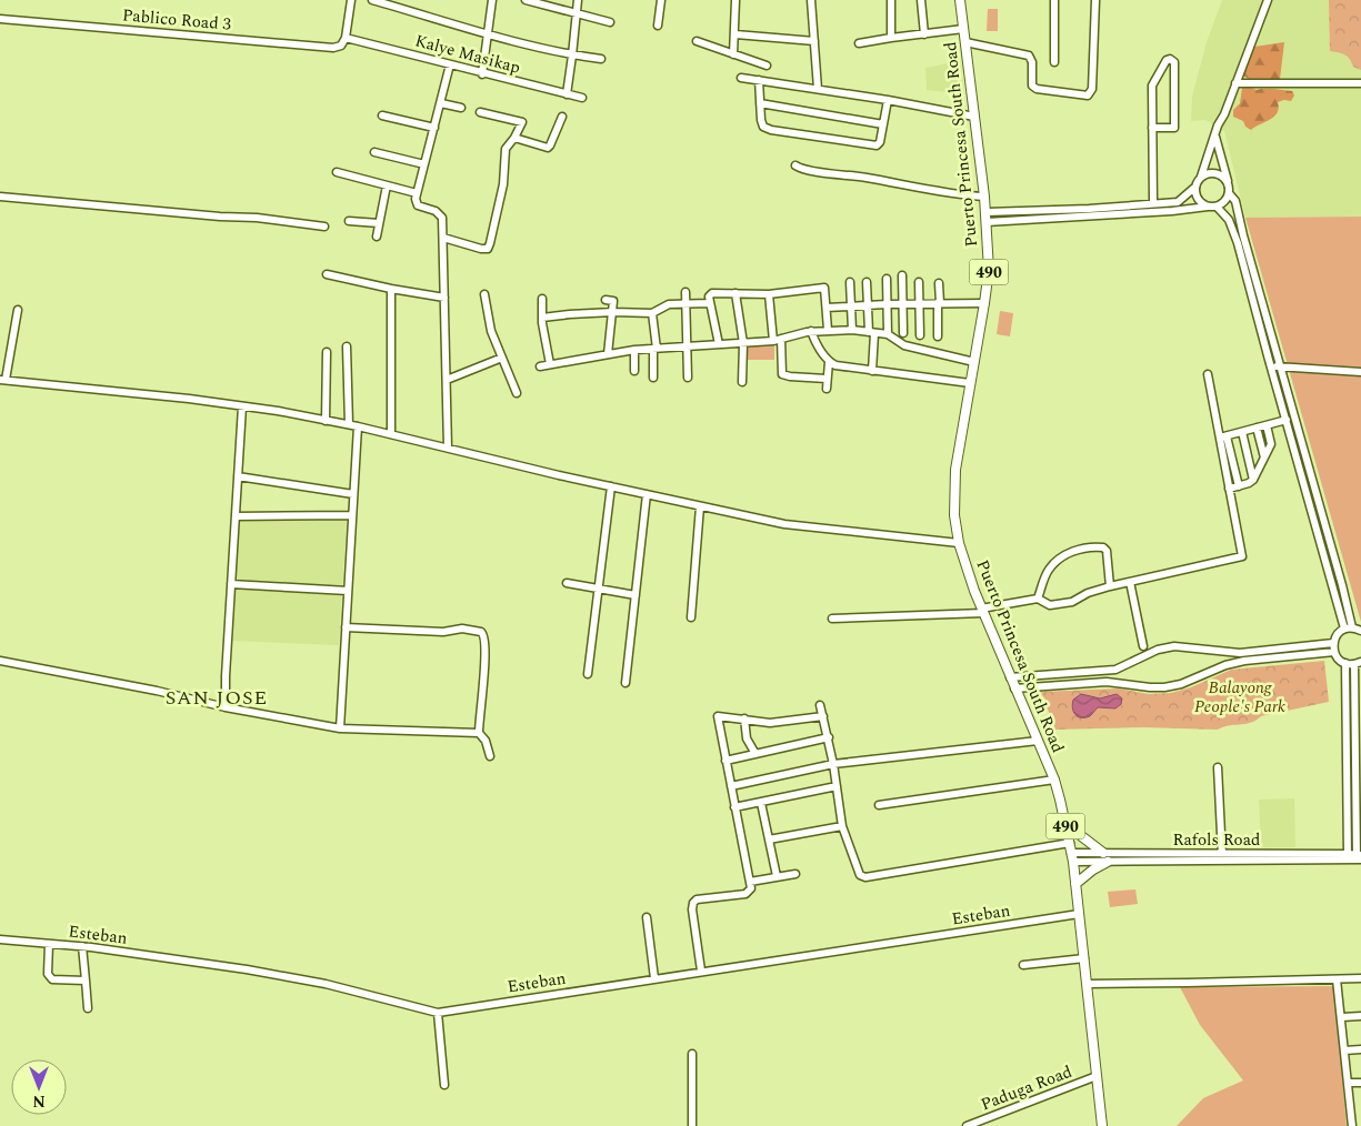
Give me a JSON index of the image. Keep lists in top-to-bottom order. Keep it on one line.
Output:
{"streets":{"main road":["Puerto Princesa South Road","490"],"street":["Pablico Road 3","Kalye Masikap","Rafols Road","Esteban","Paduga Road"]},"crossings":[["Pablico Road 3","Kalye Masikap"],["Puerto Princesa South Road","Rafols Road"],["Puerto Princesa South Road","Esteban"],["Puerto Princesa South Road","Paduga Road"]],"districts":["SAN JOSE"],"parks":["Balayong People's Park"],"north":"bottom"}
